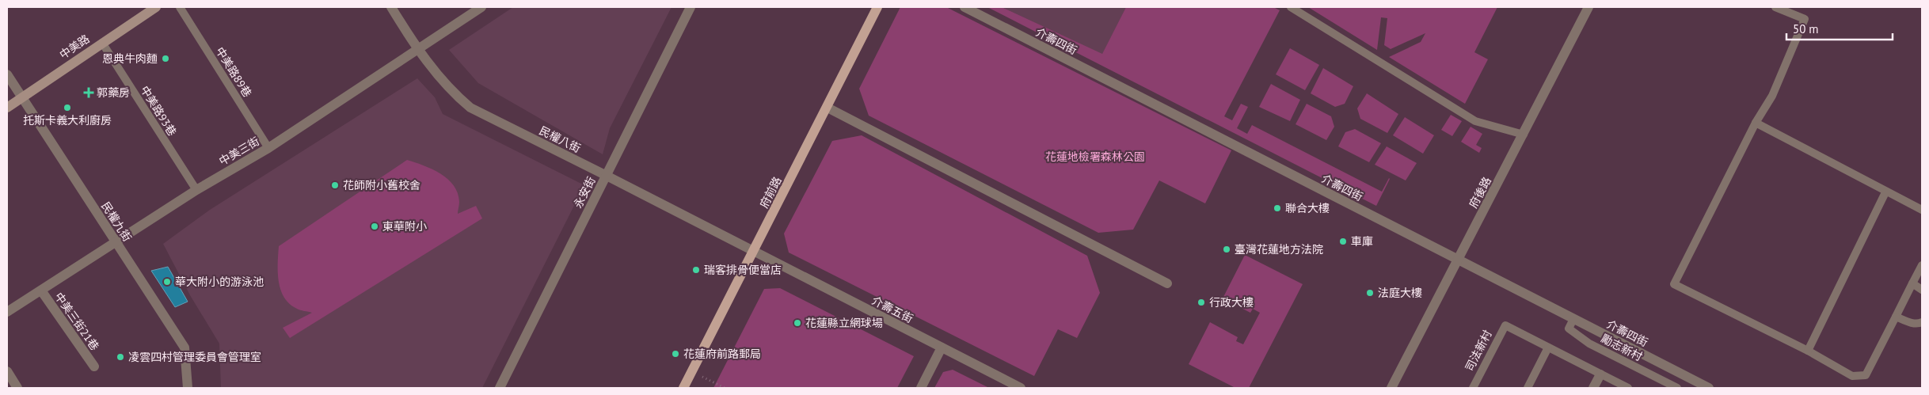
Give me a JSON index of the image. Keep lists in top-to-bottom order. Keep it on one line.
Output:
{"streets":{"main road":["府前路"],"street":["介壽四街","中美路","民權八街","中美三街","永安街","府後路","民權九街","介壽五街","中美三街21巷"],"lane":["中美路89巷","中美路93巷","勵志新村","司法新村"]},"crossings":[["介壽四街","府後路"],["介壽四街","勵志新村"],["中美路","中美路93巷"],["中美路","民權九街"],["中美路89巷","中美三街"],["中美路93巷","中美三街"],["民權八街","中美三街"],["民權八街","永安街"],["民權八街","府前路"],["民權八街","介壽五街"],["中美三街","民權九街"],["中美三街","中美三街21巷"],["府前路","介壽五街"]],"parks":["花蓮地檢署森林公園"],"places":{"other":["恩典牛肉麵","托斯卡義大利廚房","花師附小舊校舍","聯合大樓","東華附小","車庫","臺灣花蓮地方法院","瑞客排骨便當店","華大附小的游泳池","法庭大樓","行政大樓","花蓮縣立網球場","花蓮府前路郵局","凌雲四村管理委員會管理室"],"health":["郭藥房"]},"scale_bar":"50 m"}
